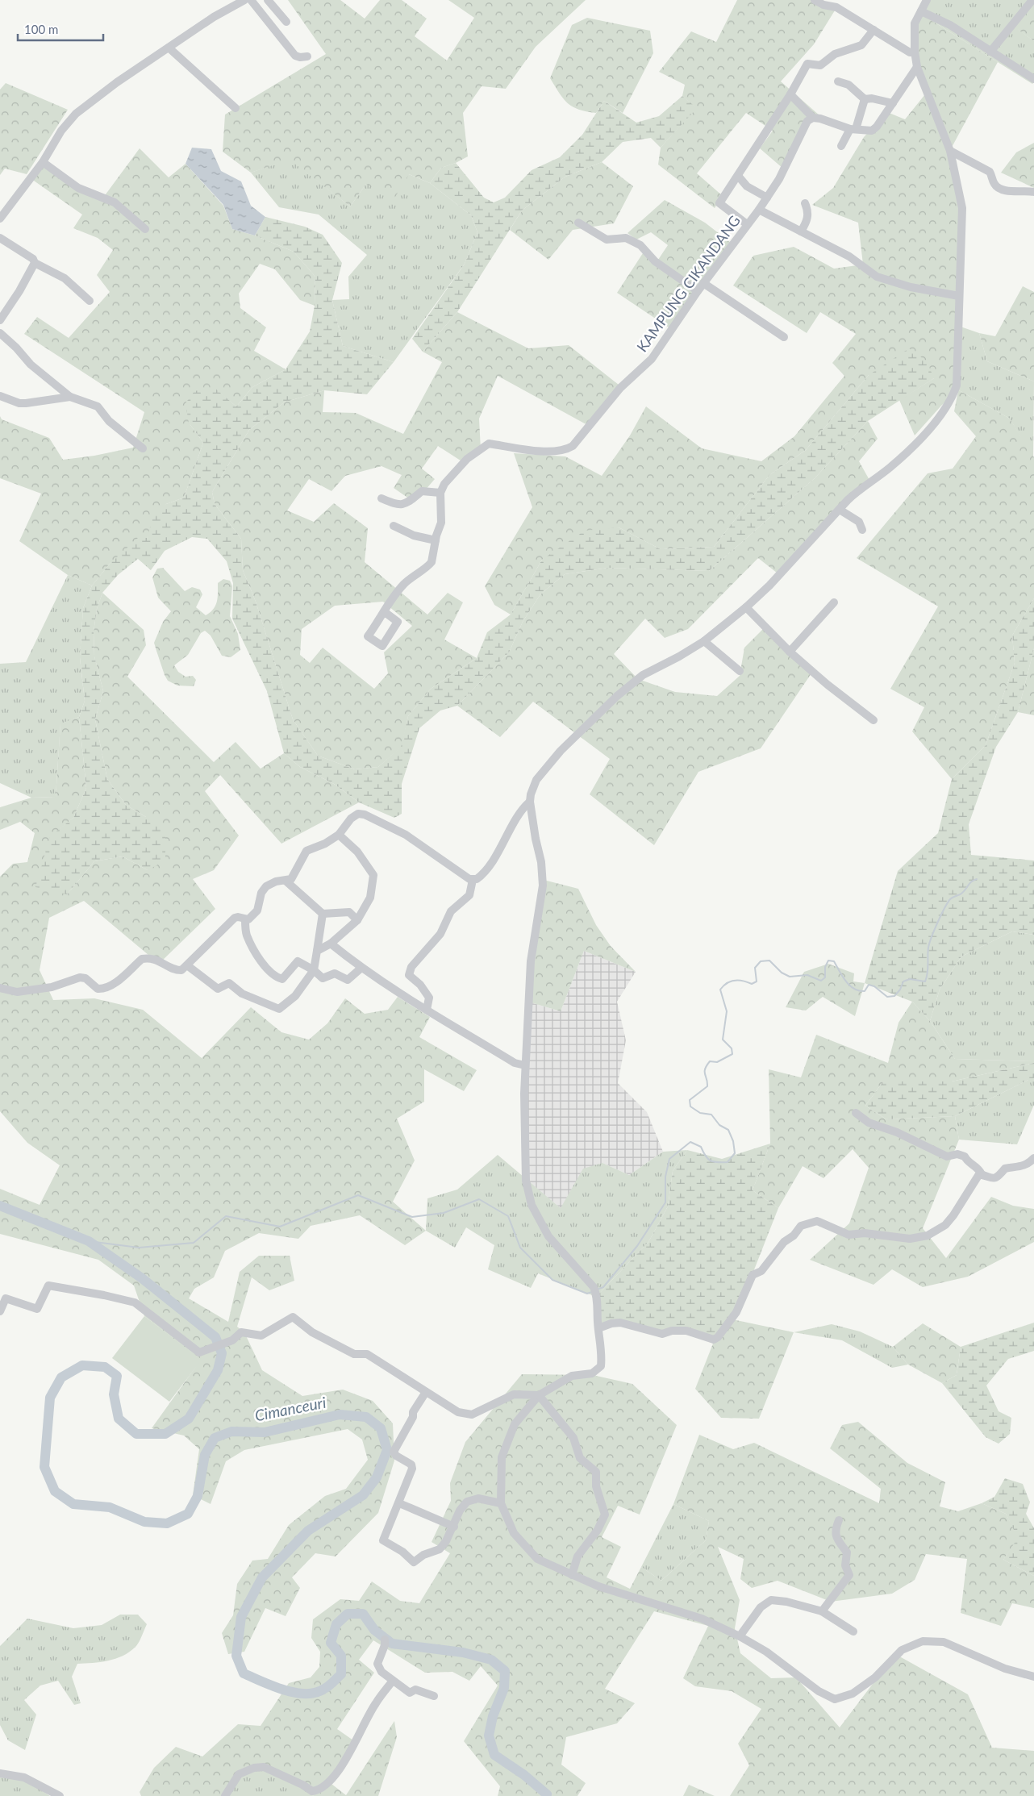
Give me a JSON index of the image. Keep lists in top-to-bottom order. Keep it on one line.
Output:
{"streets":{"street":["KAMPUNG CIKANDANG"]},"water":["Cimanceuri"],"scale_bar":"100 m"}
